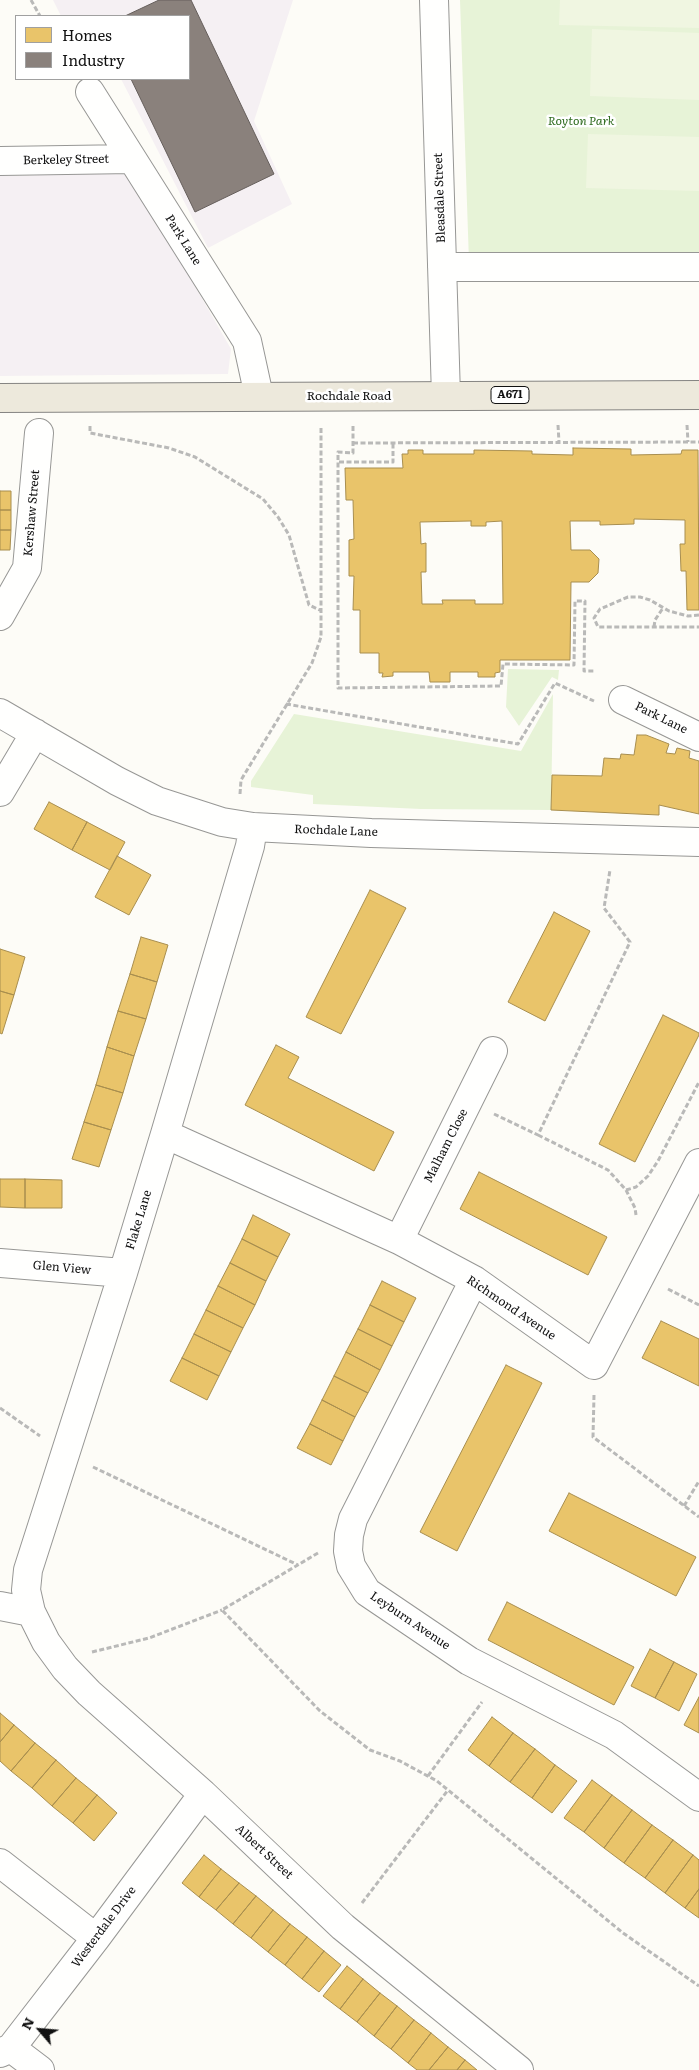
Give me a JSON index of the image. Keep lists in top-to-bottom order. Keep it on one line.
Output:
{"streets":{"main road":["A671","Rochdale Road"],"street":["Berkeley Street","Bleasdale Street","Park Lane","Kershaw Street","Rochdale Lane","Malham Close","Flake Lane","Glen View","Richmond Avenue","Leyburn Avenue","Albert Street","Westerdale Drive"]},"crossings":[["Berkeley Street","Park Lane"],["Bleasdale Street","Rochdale Road"],["Park Lane","Rochdale Road"],["Rochdale Lane","Flake Lane"],["Malham Close","Richmond Avenue"],["Flake Lane","Glen View"],["Flake Lane","Richmond Avenue"],["Flake Lane","Albert Street"],["Richmond Avenue","Leyburn Avenue"],["Albert Street","Westerdale Drive"]],"parks":["Royton Park"],"legend":["Homes","Industry"],"north":"top left"}
